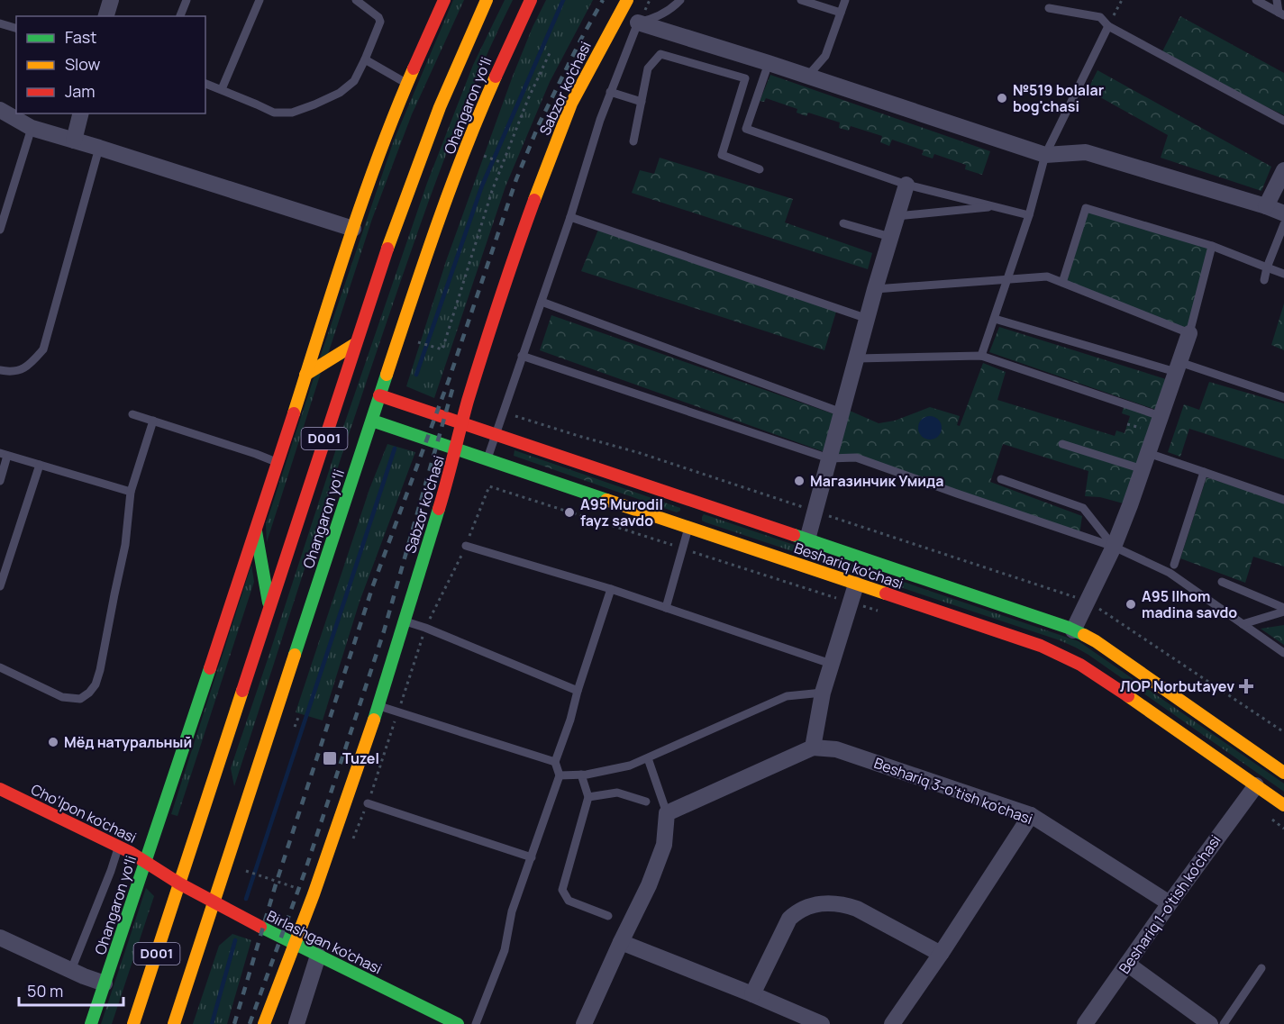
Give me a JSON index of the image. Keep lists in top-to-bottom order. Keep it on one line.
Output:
{"streets":{"main road":["Sabzor ko'chasi","Ohangaron yoʻli","D001","Beshariq ko'chasi","Cho'lpon ko'chasi","Birlashgan ko'chasi"],"street":["Beshariq 3-o'tish ko'chasi","Beshariq 1-o'tish ko'chasi"]},"crossings":[["Sabzor ko'chasi","Beshariq ko'chasi"],["Sabzor ko'chasi","Birlashgan ko'chasi"],["Ohangaron yoʻli","Beshariq ko'chasi"],["Ohangaron yoʻli","Cho'lpon ko'chasi"],["Ohangaron yoʻli","Birlashgan ko'chasi"],["Beshariq ko'chasi","Beshariq 1-o'tish ko'chasi"],["Beshariq 3-o'tish ko'chasi","Beshariq 1-o'tish ko'chasi"],["Cho'lpon ko'chasi","Birlashgan ko'chasi"]],"places":{"other":["№519 bolalar bog'chasi","Магазинчик Умида","A95 Murodil fayz savdo","A95 Ilhom madina savdo","Мёд натуральный"],"health":["ЛОР Norbutayev"],"transit":["Tuzel"]},"legend":["Fast","Slow","Jam"],"scale_bar":"50 m"}
